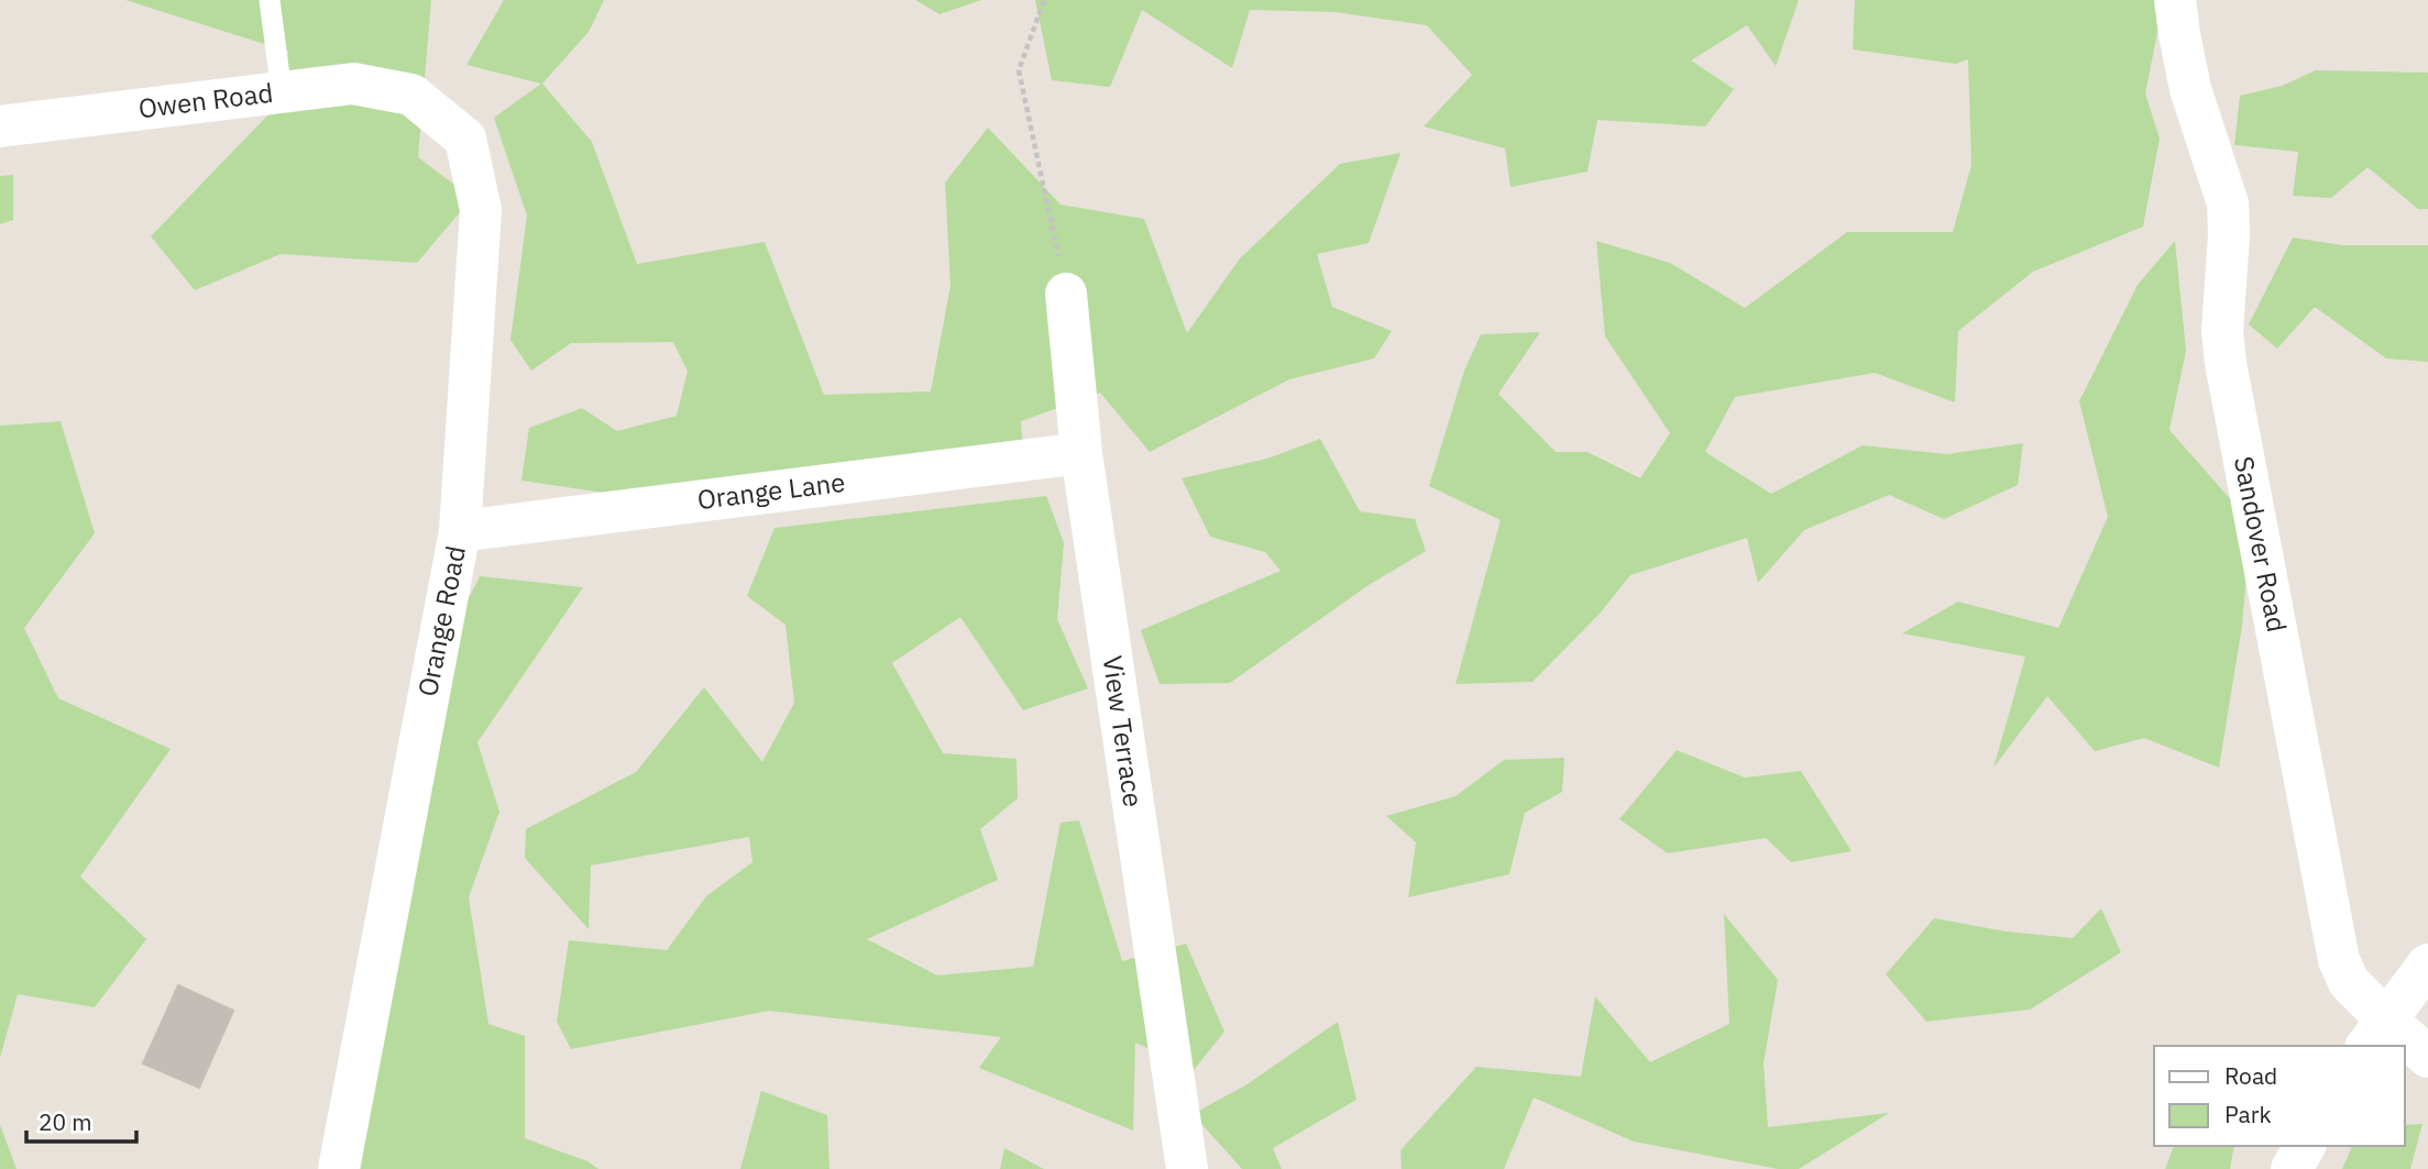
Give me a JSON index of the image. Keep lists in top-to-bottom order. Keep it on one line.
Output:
{"streets":{"street":["Owen Road","Orange Lane","Sandover Road","Orange Road","View Terrace"]},"crossings":[["Owen Road","Orange Road"],["Orange Lane","Orange Road"],["Orange Lane","View Terrace"]],"legend":["Road","Park"],"scale_bar":"20 m"}
